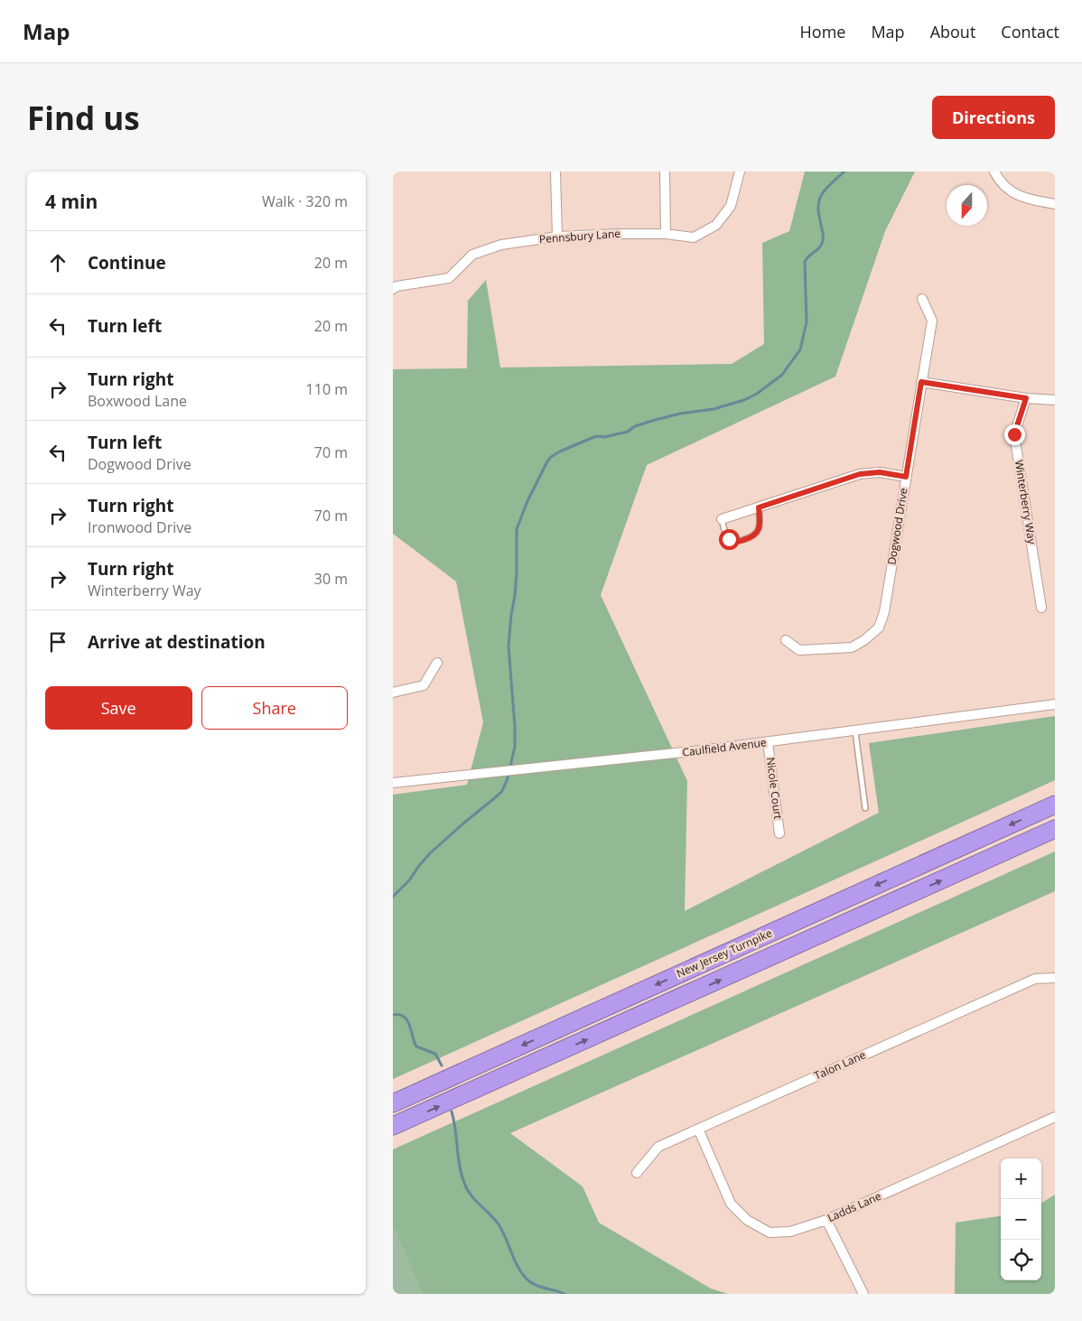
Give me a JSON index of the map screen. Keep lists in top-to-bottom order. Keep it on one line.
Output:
{"streets":{"highway":["New Jersey Turnpike"],"street":["Pennsbury Lane","Winterberry Way","Dogwood Drive","Caulfield Avenue","Nicole Court","Talon Lane","Ladds Lane"]},"crossings":[["Caulfield Avenue","Nicole Court"],["Talon Lane","Ladds Lane"]],"north":"bottom","page":{"header":"Map","nav":["Home","Map","About","Contact"],"buttons":["Directions",["Save","Share"]],"title":"Find us","heading":["4 min","Walk · 320 m"],"list":[["Continue","20 m"],["Turn left","20 m"],["Turn right","Boxwood Lane","110 m"],["Turn left","Dogwood Drive","70 m"],["Turn right","Ironwood Drive","70 m"],["Turn right","Winterberry Way","30 m"],"Arrive at destination"],"map_buttons":["+","−"]}}
